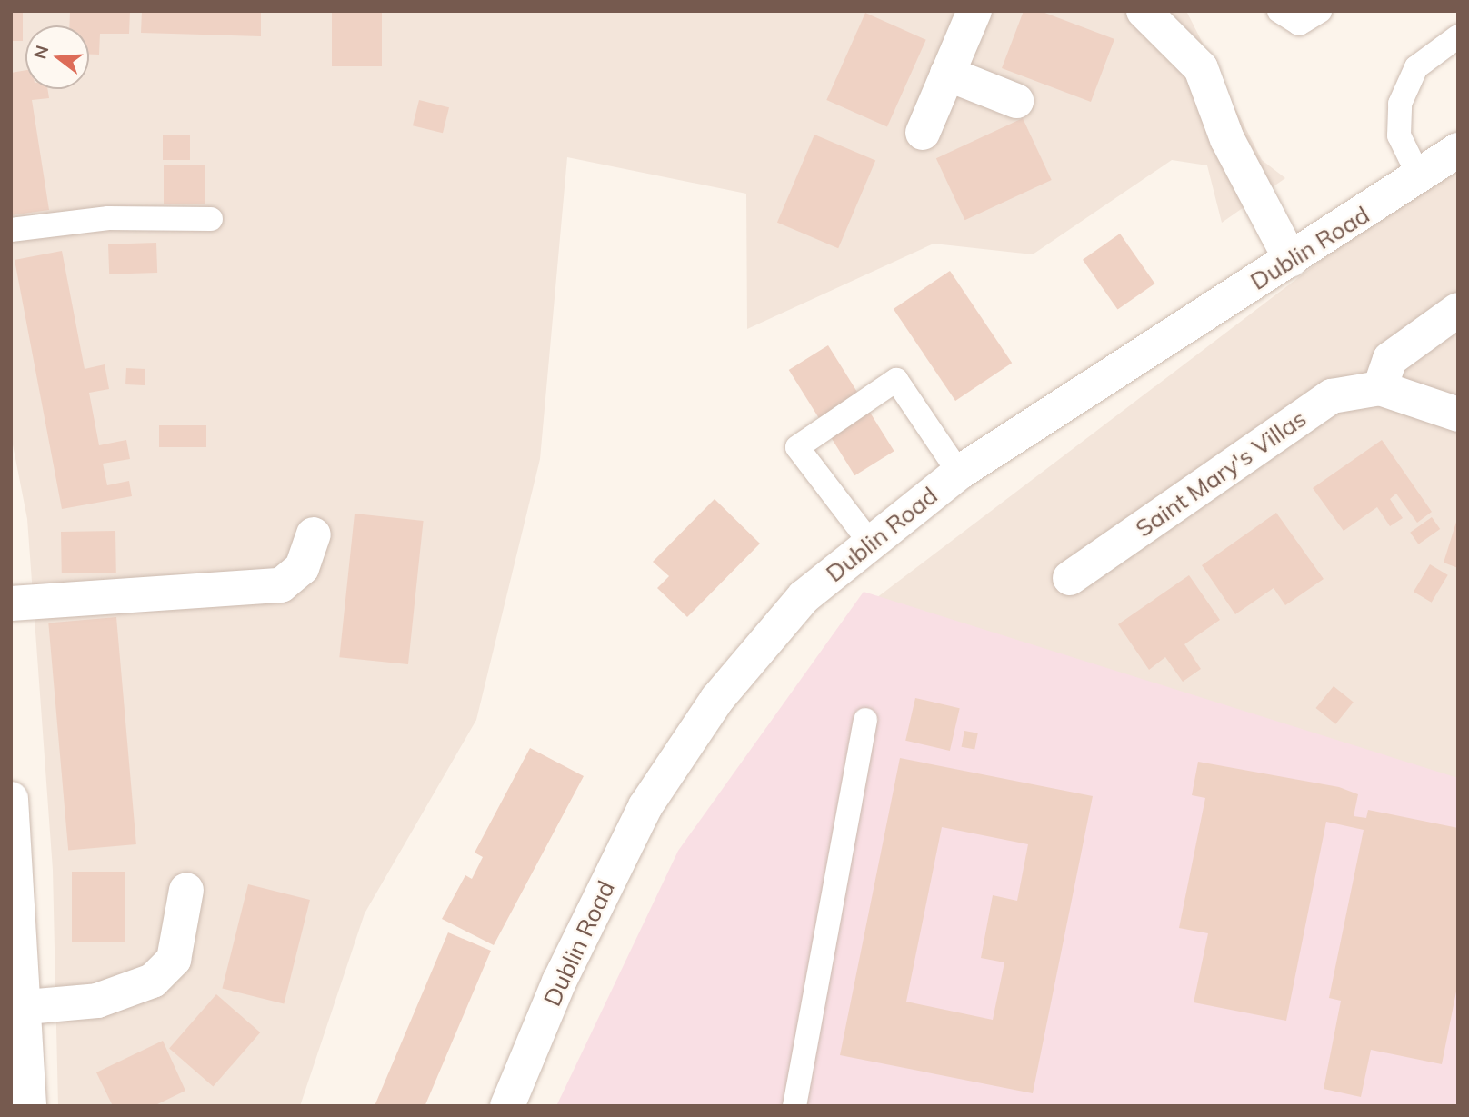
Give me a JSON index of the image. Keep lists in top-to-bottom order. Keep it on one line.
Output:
{"streets":{"main road":["Dublin Road","Saint Mary's Villas"]},"north":"left"}
